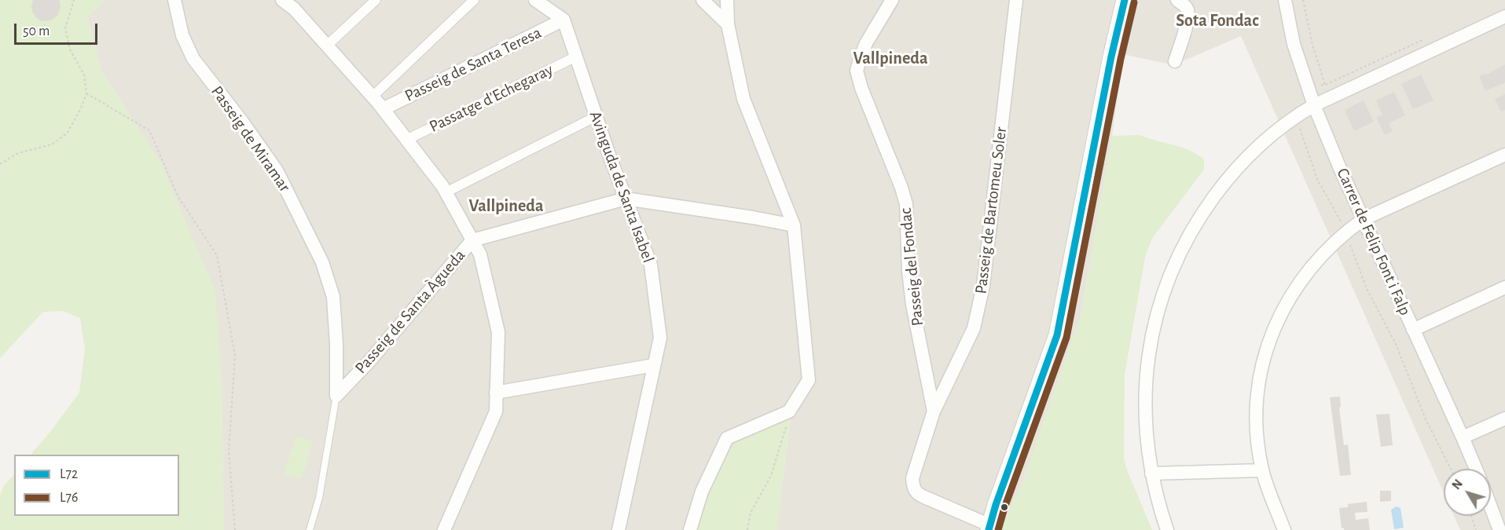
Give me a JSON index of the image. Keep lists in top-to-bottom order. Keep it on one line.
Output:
{"streets":{"street":["Passeig de Santa Teresa","Passatge d'Echegaray","Passeig de Miramar","Avinguda de Santa Isabel","Passeig de Bartomeu Soler","Carrer de Felip Font i Falp","Passeig del Fondac","Passeig de Santa Àgueda"]},"crossings":[["Passeig de Santa Teresa","Avinguda de Santa Isabel"],["Passatge d'Echegaray","Avinguda de Santa Isabel"],["Passeig de Miramar","Passeig de Santa Àgueda"],["Avinguda de Santa Isabel","Passeig de Santa Àgueda"],["Passeig de Bartomeu Soler","Passeig del Fondac"]],"districts":["Sota Fondac","Vallpineda","Vallpineda"],"lines":["transit line L72","transit line L76"],"legend":["L72","L76"],"scale_bar":"50 m","north":"top left"}
